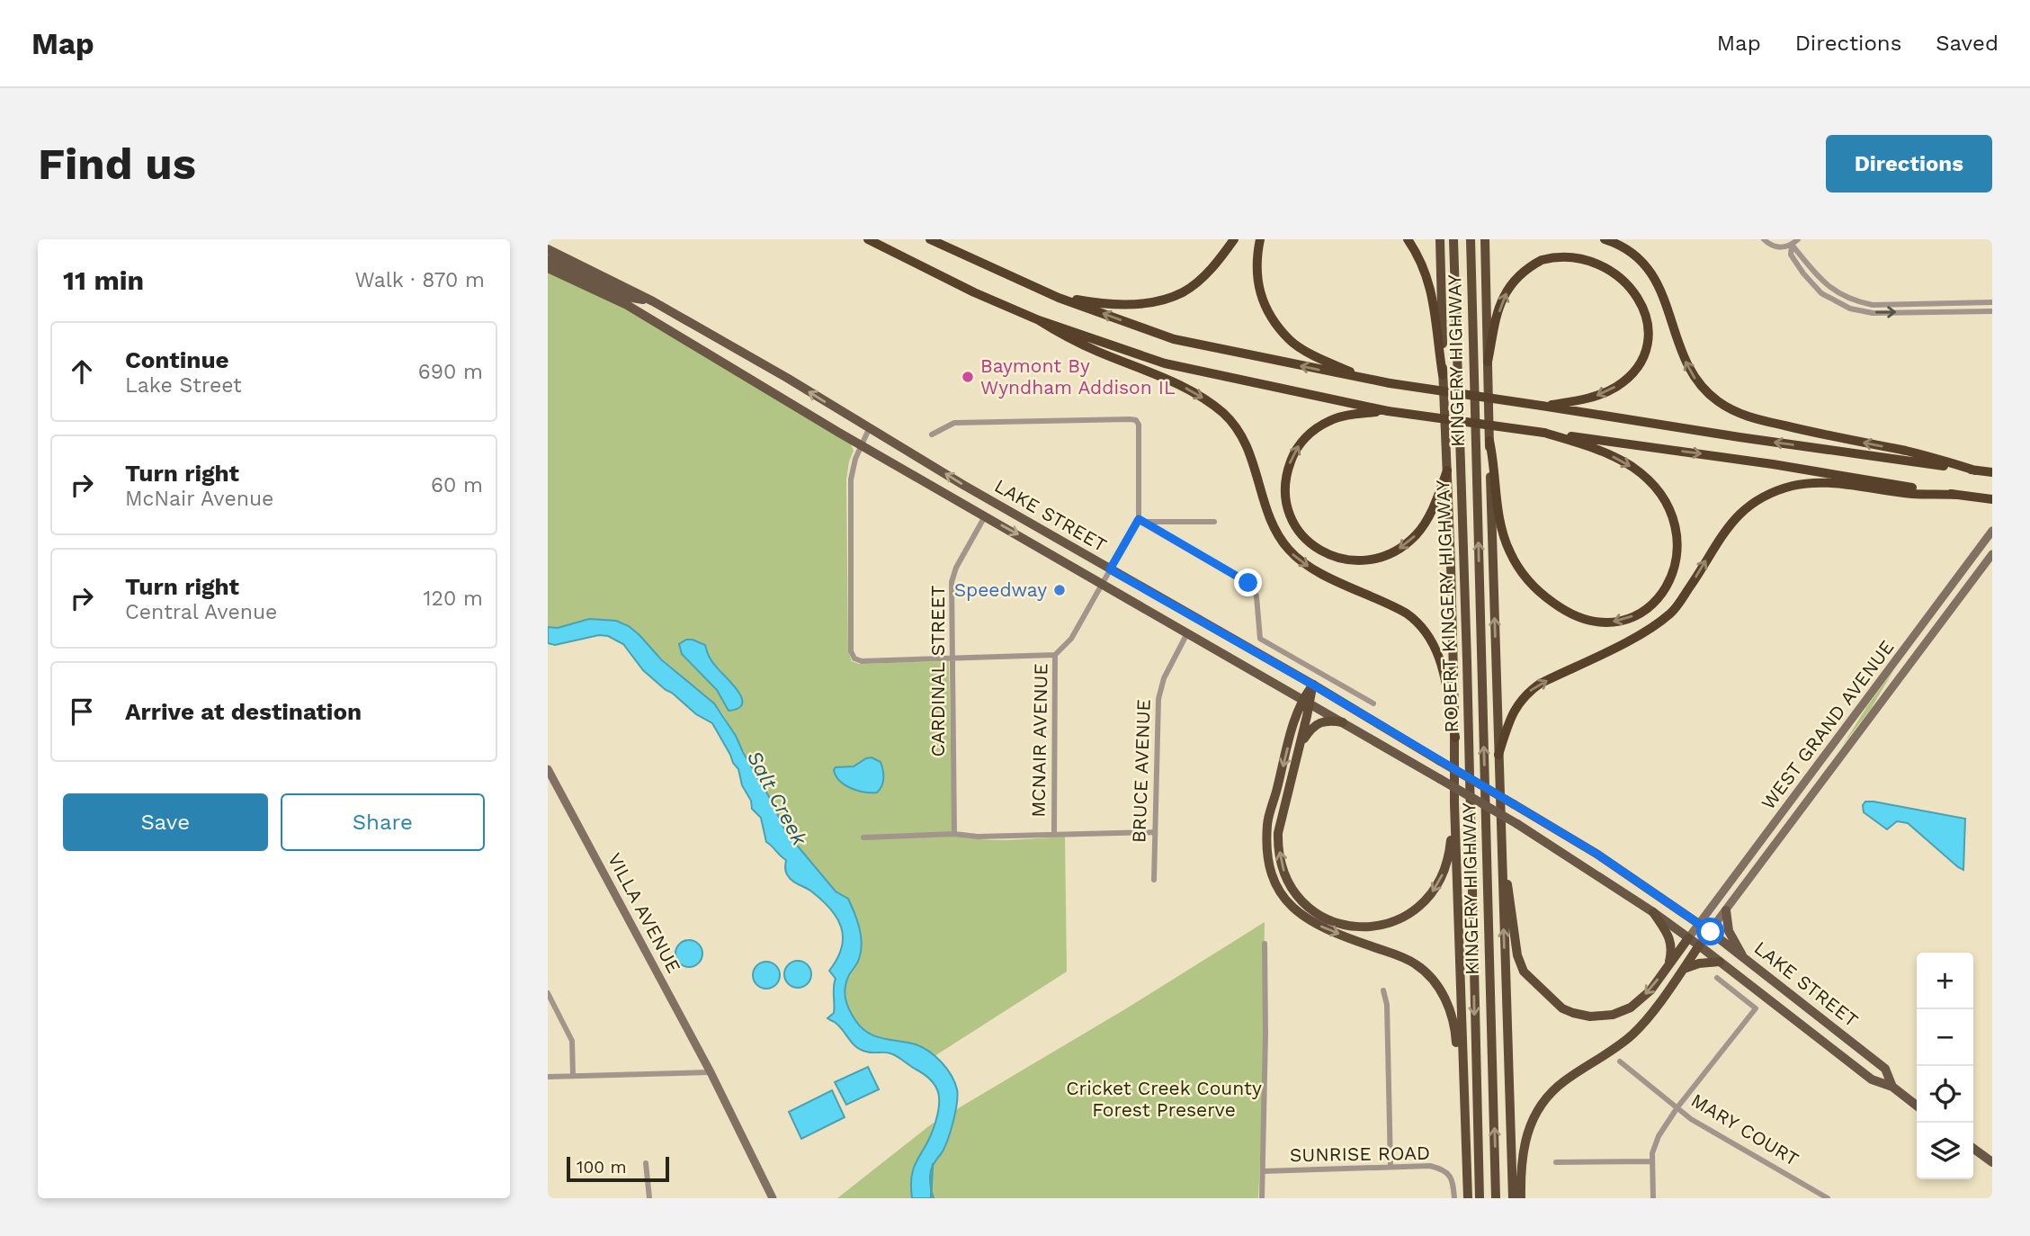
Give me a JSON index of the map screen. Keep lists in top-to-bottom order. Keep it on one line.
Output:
{"streets":{"highway":["KINGERY HIGHWAY","ROBERT KINGERY HIGHWAY"],"main road":["LAKE STREET","WEST GRAND AVENUE","VILLA AVENUE"],"street":["CARDINAL STREET","MCNAIR AVENUE","BRUCE AVENUE","MARY COURT","SUNRISE ROAD"]},"crossings":[["LAKE STREET","CARDINAL STREET"],["LAKE STREET","WEST GRAND AVENUE"],["LAKE STREET","MCNAIR AVENUE"],["LAKE STREET","BRUCE AVENUE"]],"water":["Salt Creek"],"parks":["Cricket Creek County Forest Preserve"],"places":["Baymont By Wyndham Addison IL","Speedway"],"scale_bar":"100 m","page":{"header":"Map","nav":["Map","Directions","Saved"],"buttons":["Directions",["Save","Share"]],"title":"Find us","heading":["11 min","Walk · 870 m"],"list":[["Continue","Lake Street","690 m"],["Turn right","McNair Avenue","60 m"],["Turn right","Central Avenue","120 m"],"Arrive at destination"],"map_buttons":["+","−"],"scale":"100 m"}}
